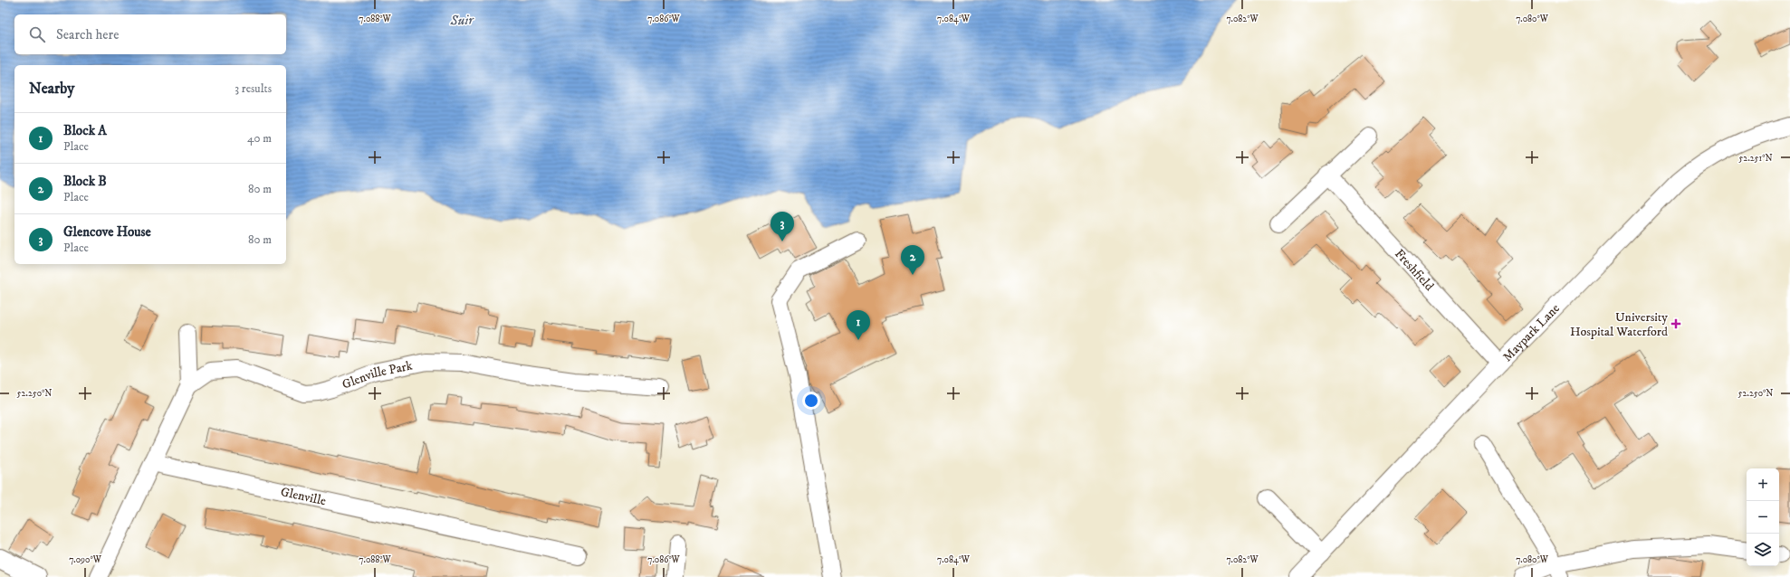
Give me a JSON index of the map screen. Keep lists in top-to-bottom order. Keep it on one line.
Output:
{"streets":{"street":["Freshfield","Maypark Lane","Glenville Park","Glenville"]},"crossings":[["Freshfield","Maypark Lane"],["Glenville Park","Glenville"]],"water":["Suir"],"places":{"health":["University Hospital Waterford"]},"page":{"search":"Search here","heading":["Nearby","3 results"],"list":[{"mark":"1","name":"Block A","note":"Place","value":"40 m"},{"mark":"2","name":"Block B","note":"Place","value":"80 m"},{"mark":"3","name":"Glencove House","note":"Place","value":"80 m"}],"pins":["3","2","1"],"map_buttons":["+","−"]},"coordinates":["7.088°W","7.086°W","7.084°W","7.082°W","7.080°W","52.251°N","52.250°N","7.090°W"]}
